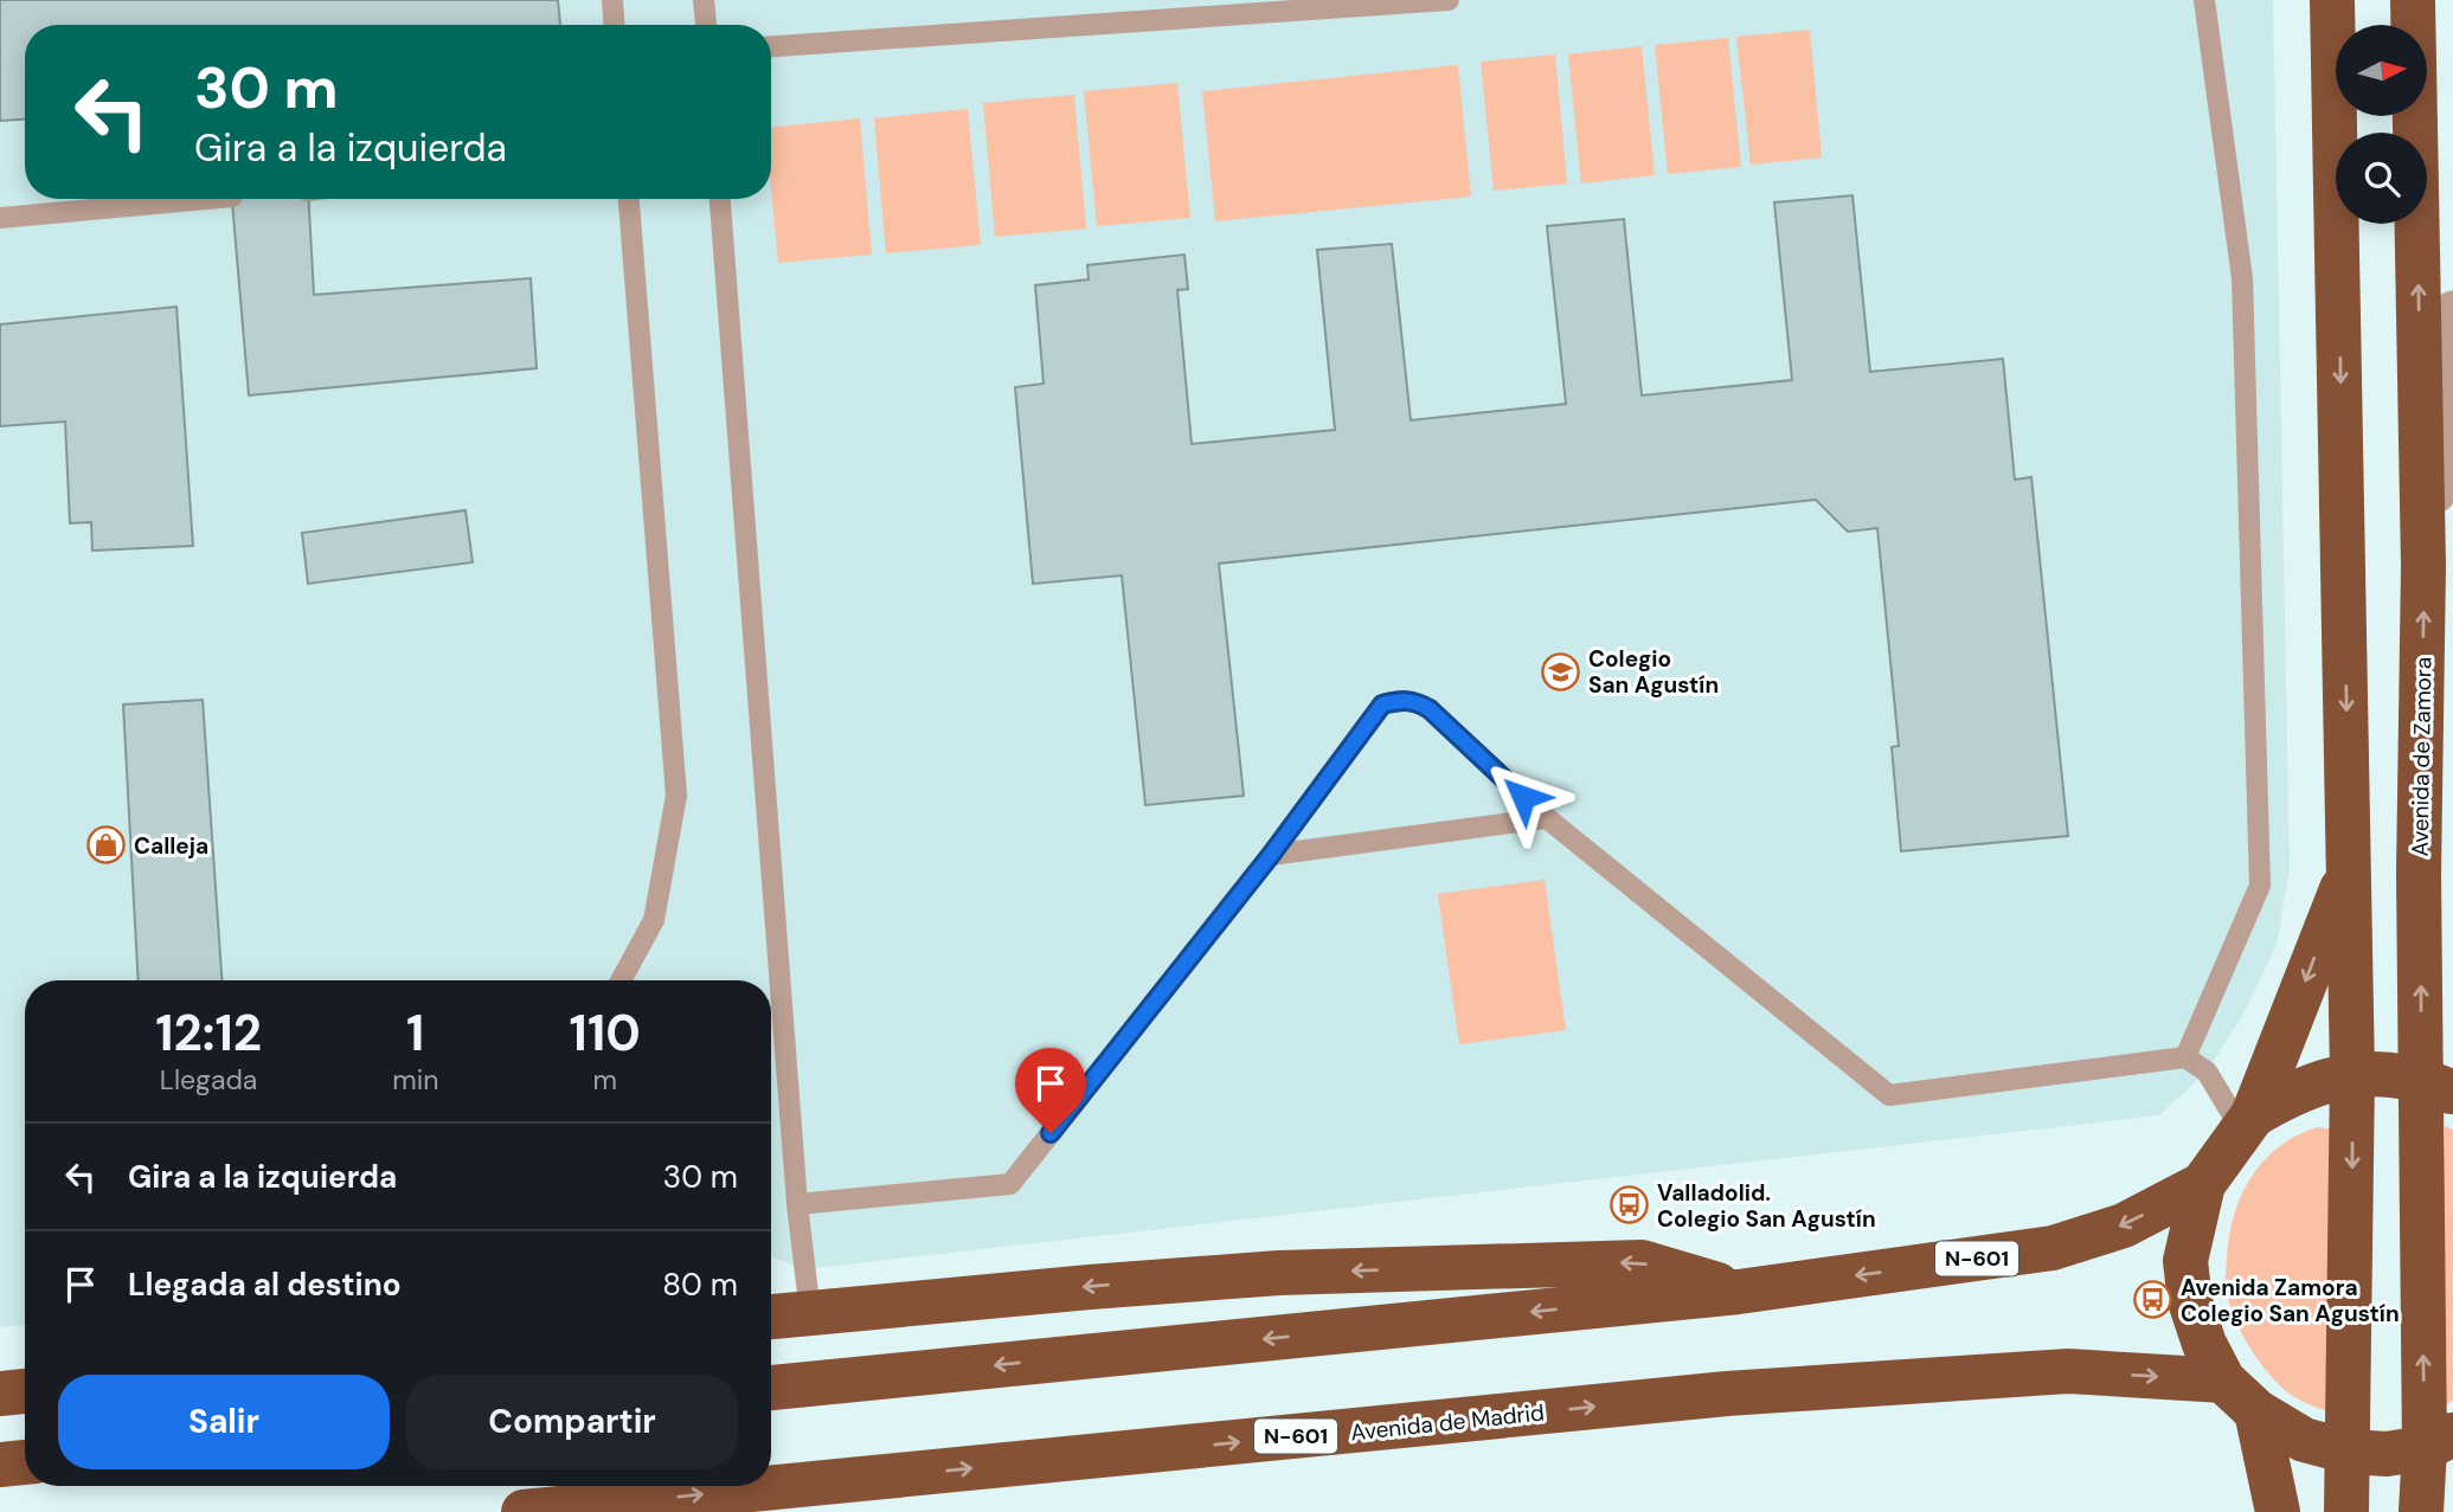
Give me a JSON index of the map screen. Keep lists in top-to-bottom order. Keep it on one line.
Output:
{"streets":{"highway":["Avenida de Zamora","N-601","Avenida de Madrid"]},"places":{"school or university":["Colegio San Agustín"],"shop":["Calleja"],"bus stop":["Valladolid. Colegio San Agustín","Avenida Zamora Colegio San Agustín"]},"north":"right","page":{"turn":["30 m","Gira a la izquierda"],"eta":["12:12","Llegada","1","min","110","m"],"list":[{"name":"Gira a la izquierda","value":"30 m"},{"name":"Llegada al destino","value":"80 m"}],"buttons":["Salir","Compartir"]}}
